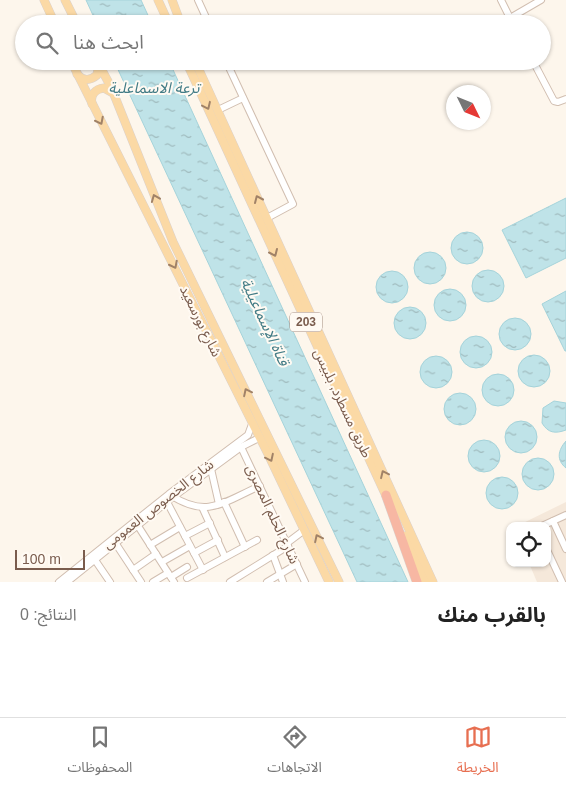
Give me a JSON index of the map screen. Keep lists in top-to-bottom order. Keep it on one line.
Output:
{"streets":{"main road":["شارع بورسعيد","203","طريق مسطرد, بلبيس"],"street":["شارع الخصوص العمومى","شارع الحلم المصرى"]},"crossings":[["شارع بورسعيد","شارع الخصوص العمومى"],["شارع الخصوص العمومى","شارع الحلم المصرى"]],"water":["ترعة الاسماعلية","قناة الإسماعيلية"],"scale_bar":"100 m","north":"bottom right","page":{"search":"ابحث هنا","scale":"100 m","heading":["بالقرب منك","النتائج: 0"],"nav":["الخريطة","الاتجاهات","المحفوظات"]}}
